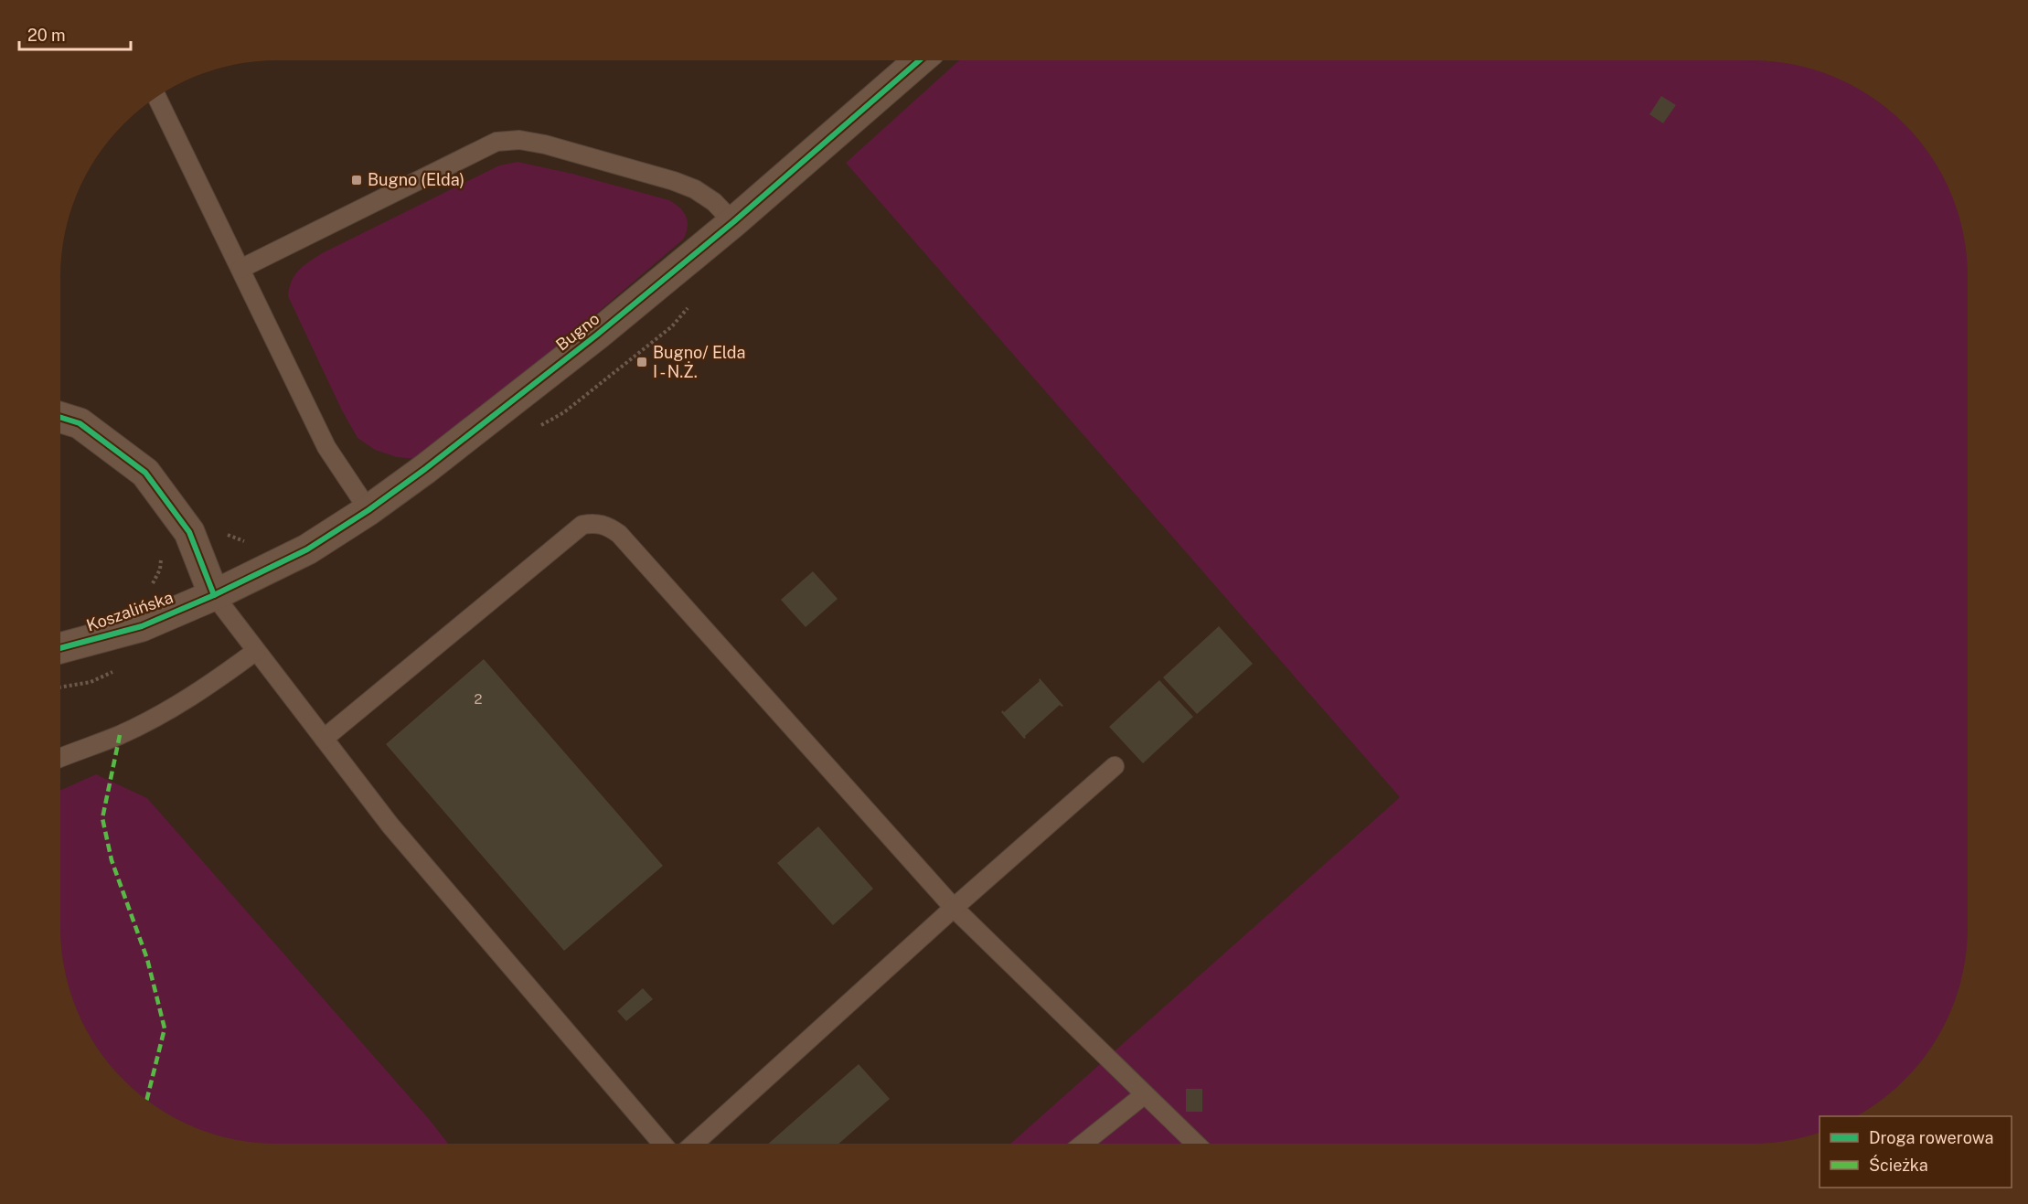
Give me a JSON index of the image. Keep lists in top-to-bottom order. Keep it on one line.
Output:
{"streets":{"street":["Bugno","Koszalińska"]},"crossings":[["Bugno","Koszalińska"]],"places":{"transit":["Bugno (Elda)","Bugno/ Elda I - N.Ż."]},"house_numbers":["2"],"legend":["Droga rowerowa","Ścieżka"],"scale_bar":"20 m"}
